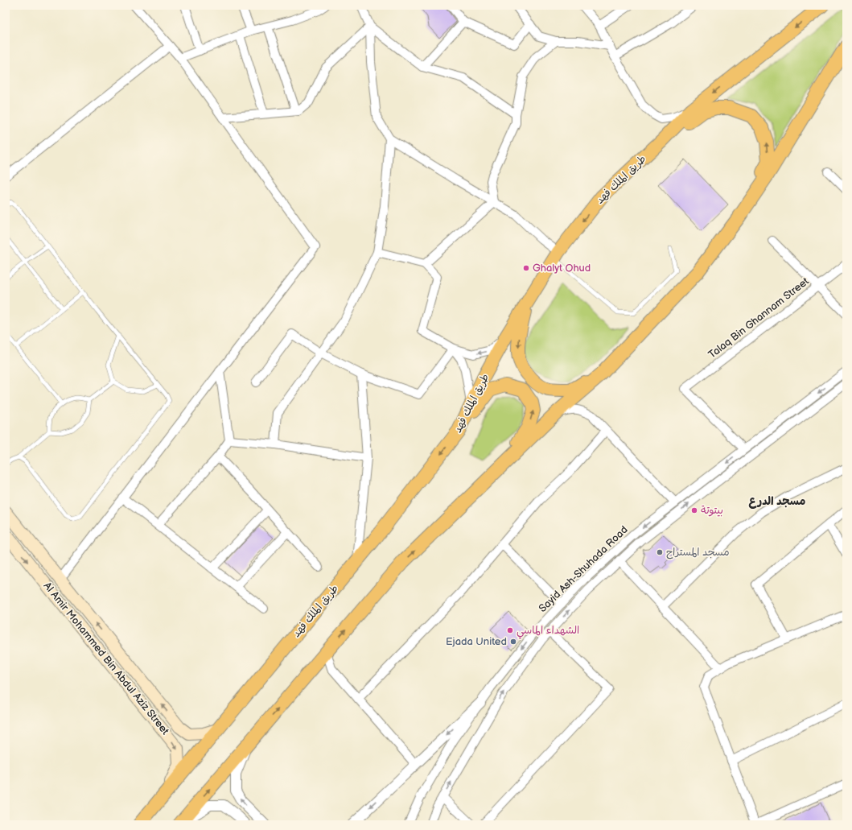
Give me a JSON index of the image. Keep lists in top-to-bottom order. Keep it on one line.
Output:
{"streets":{"main road":["طريق الملك فهد","Al Amir Mohammed Bin Abdul Aziz Street"],"street":["Talaq Bin Ghannam Street","Sayid Ash-Shuhada Road"]},"crossings":[["طريق الملك فهد","Al Amir Mohammed Bin Abdul Aziz Street"],["Talaq Bin Ghannam Street","Sayid Ash-Shuhada Road"]],"districts":["مسجد الدرع"],"places":["Ghalyt Ohud","بيتوتة","مسجد المستراح","الشهداء الماسي","Ejada United"]}
